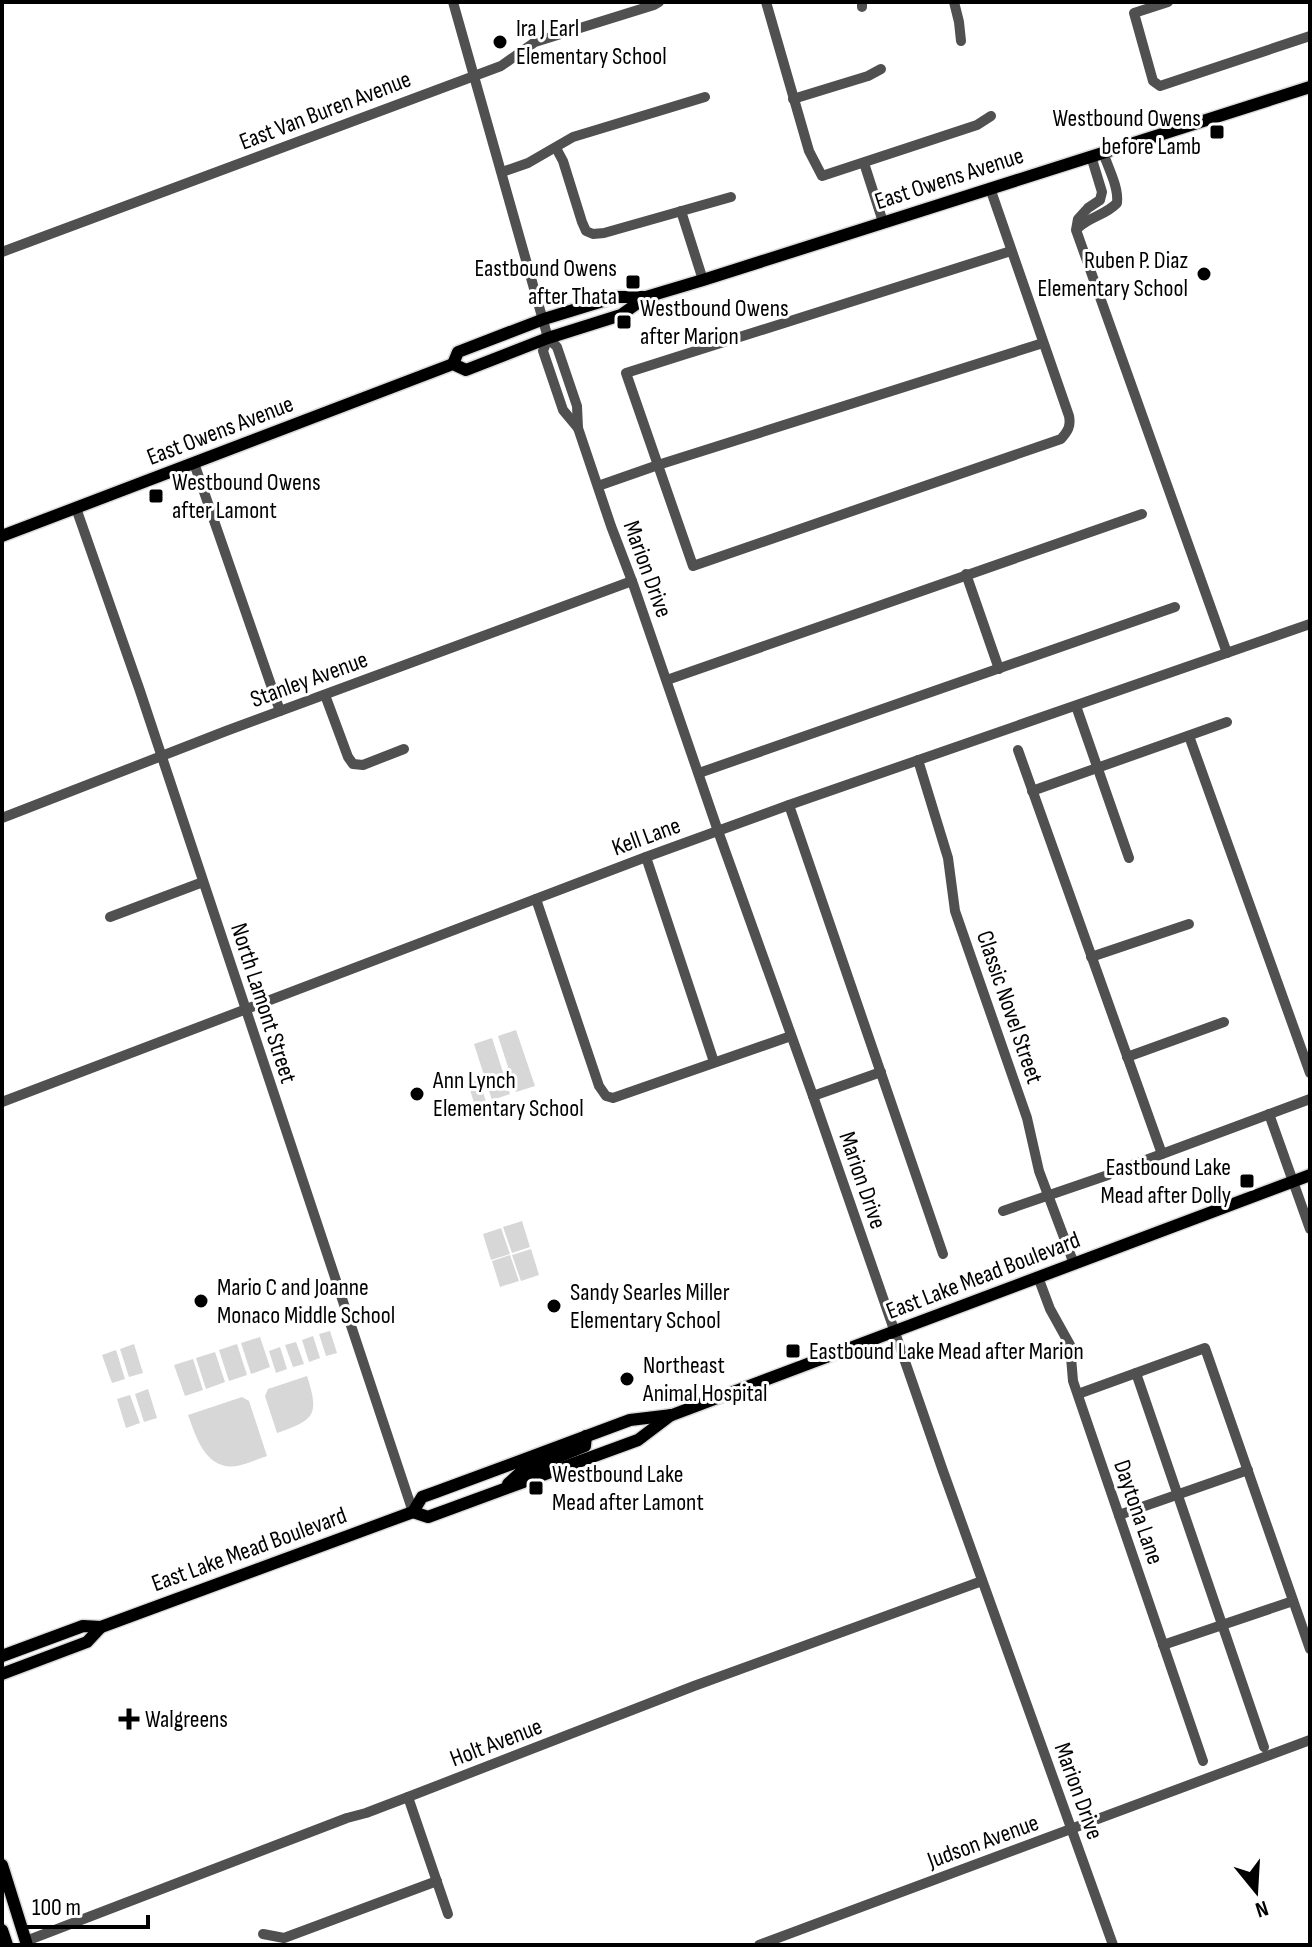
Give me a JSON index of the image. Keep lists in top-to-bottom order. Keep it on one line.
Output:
{"streets":{"main road":["East Owens Avenue","East Lake Mead Boulevard"],"street":["East Van Buren Avenue","Marion Drive","Stanley Avenue","Kell Lane","North Lamont Street","Classic Novel Street","Daytona Lane","Holt Avenue","Judson Avenue"]},"crossings":[["East Van Buren Avenue","Marion Drive"],["East Owens Avenue","Marion Drive"],["East Owens Avenue","North Lamont Street"],["Marion Drive","Stanley Avenue"],["Marion Drive","Kell Lane"],["Marion Drive","East Lake Mead Boulevard"],["Marion Drive","Holt Avenue"],["Marion Drive","Judson Avenue"],["Stanley Avenue","North Lamont Street"],["Kell Lane","North Lamont Street"],["Kell Lane","Classic Novel Street"],["North Lamont Street","East Lake Mead Boulevard"],["Classic Novel Street","East Lake Mead Boulevard"],["East Lake Mead Boulevard","Daytona Lane"]],"places":{"other":["Ira J Earl Elementary School","Ruben P. Diaz Elementary School","Ann Lynch Elementary School","Mario C and Joanne Monaco Middle School","Sandy Searles Miller Elementary School","Northeast Animal Hospital"],"transit":["Westbound Owens before Lamb","Eastbound Owens after Thata","Westbound Owens after Marion","Westbound Owens after Lamont","Eastbound Lake Mead after Dolly","Eastbound Lake Mead after Marion","Westbound Lake Mead after Lamont"],"health":["Walgreens"]},"scale_bar":"100 m","north":"bottom"}
